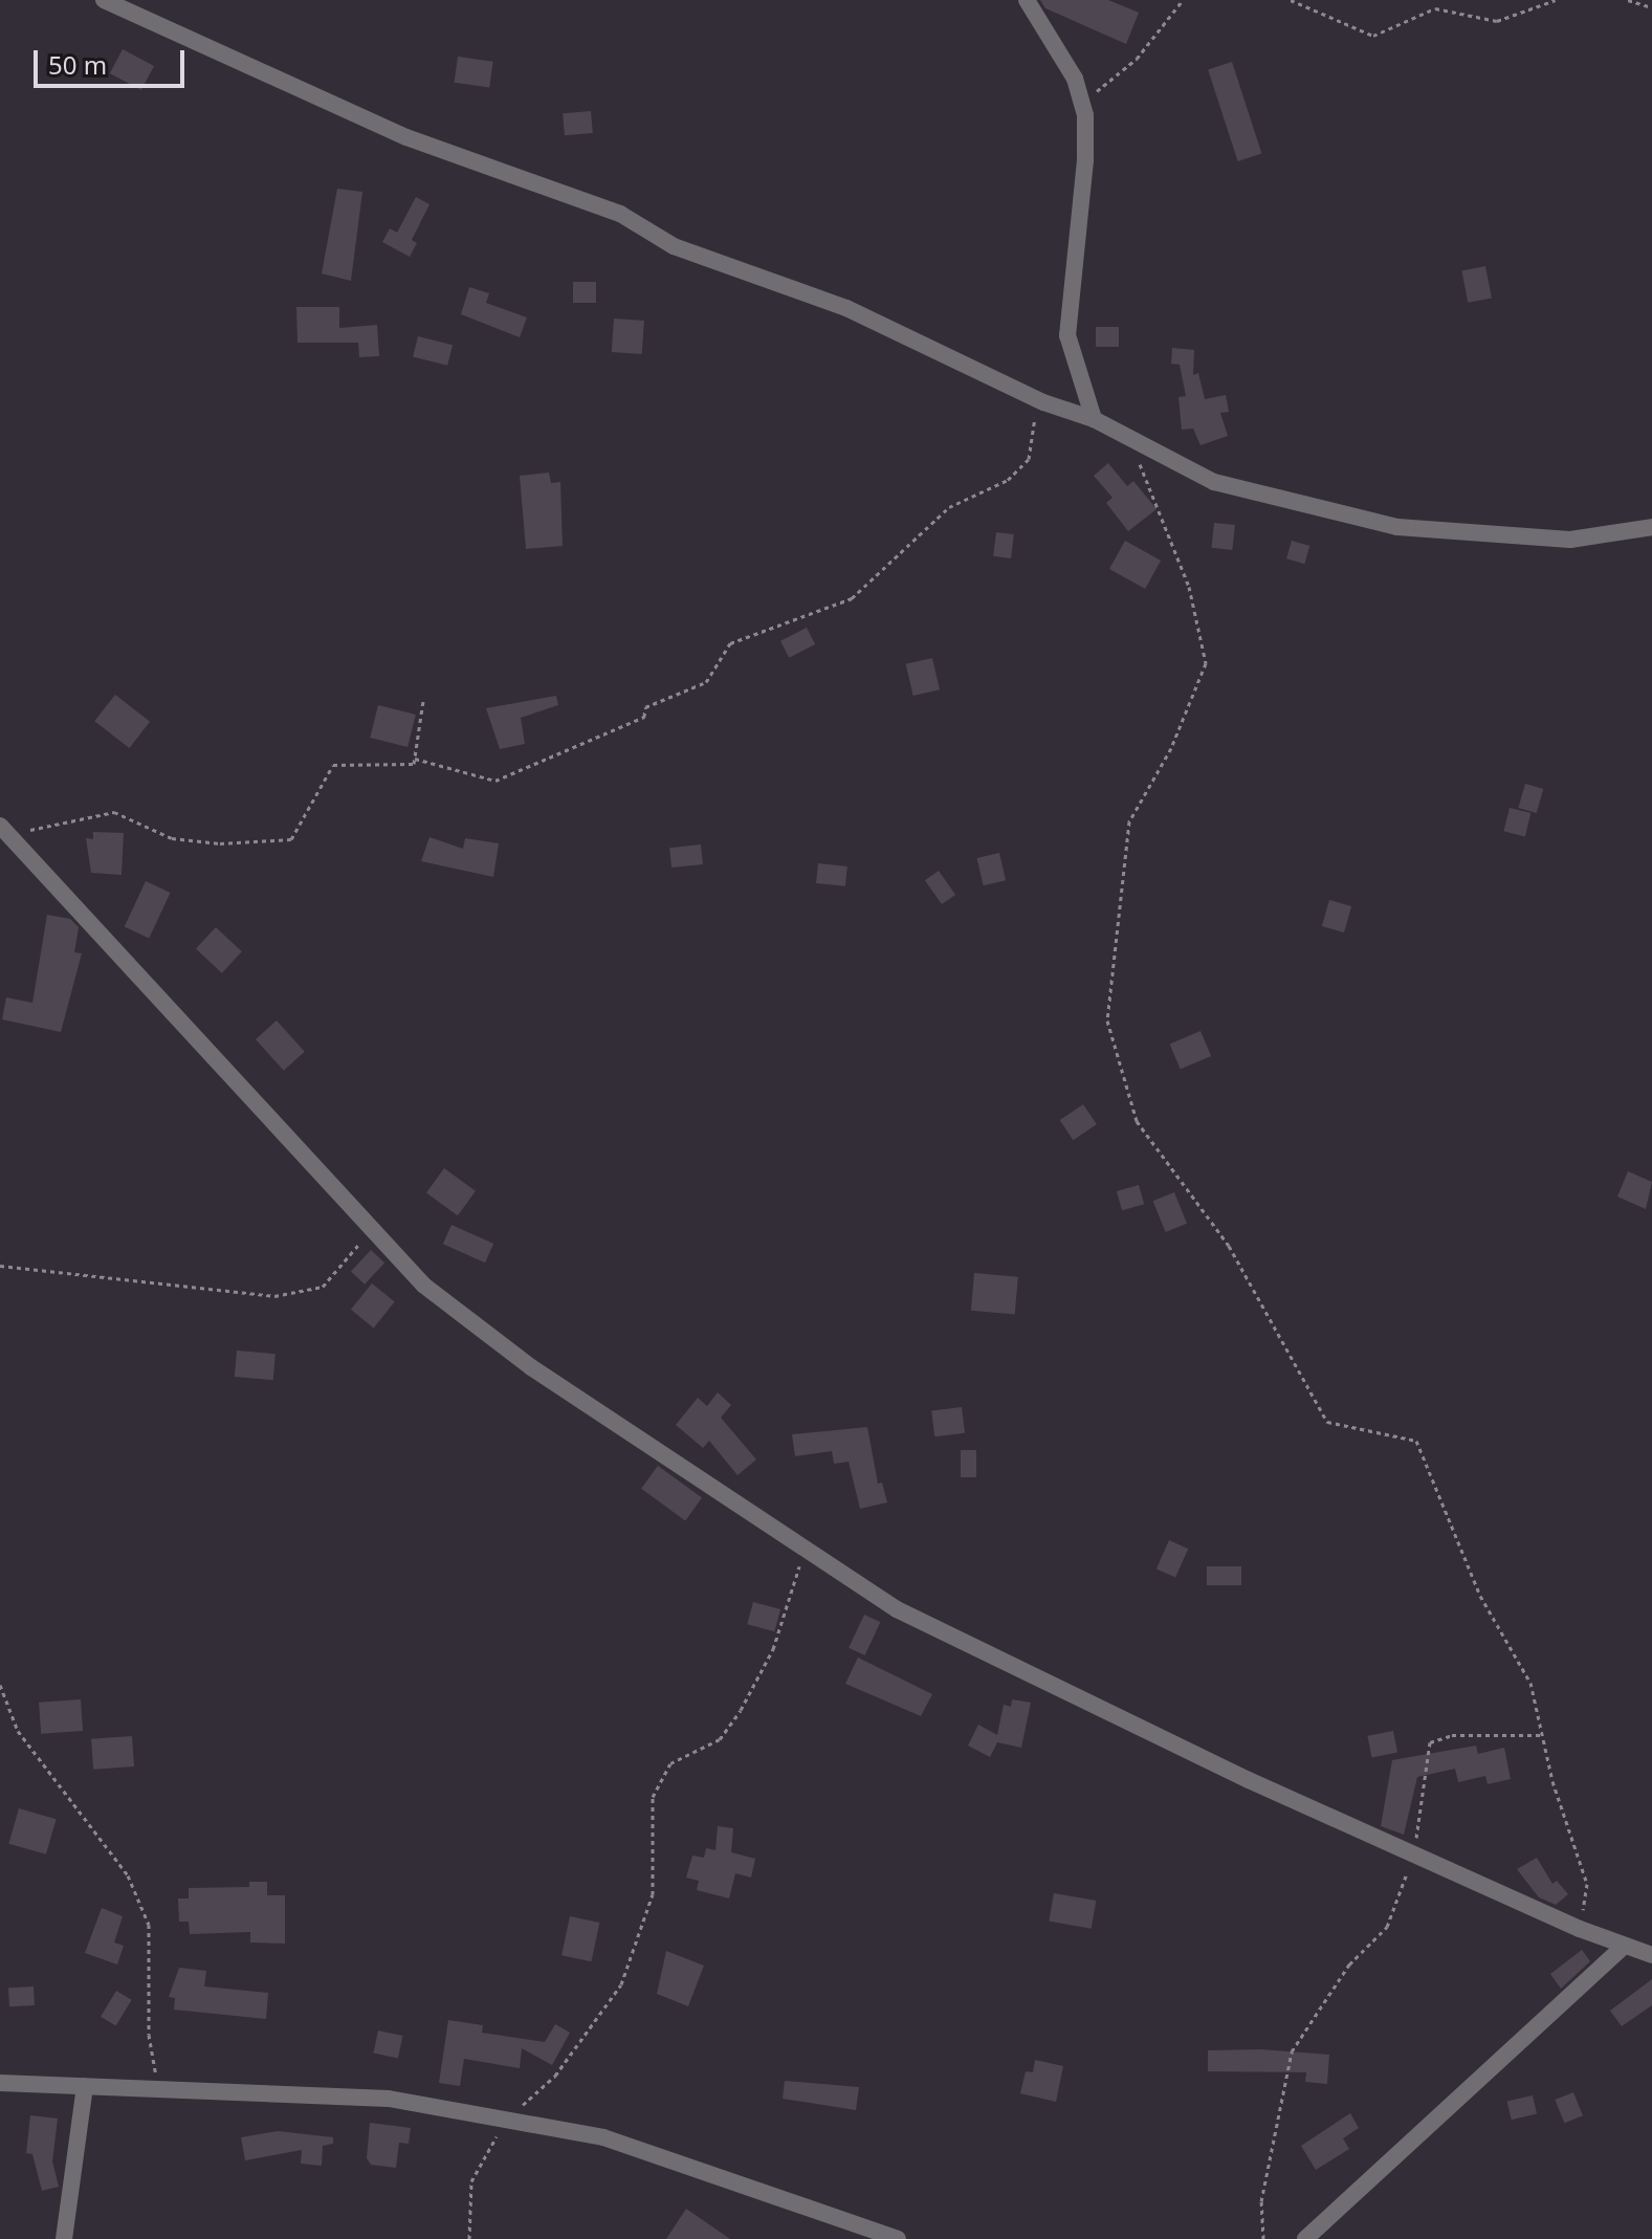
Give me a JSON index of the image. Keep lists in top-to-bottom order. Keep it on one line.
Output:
{"scale_bar":"50 m"}
